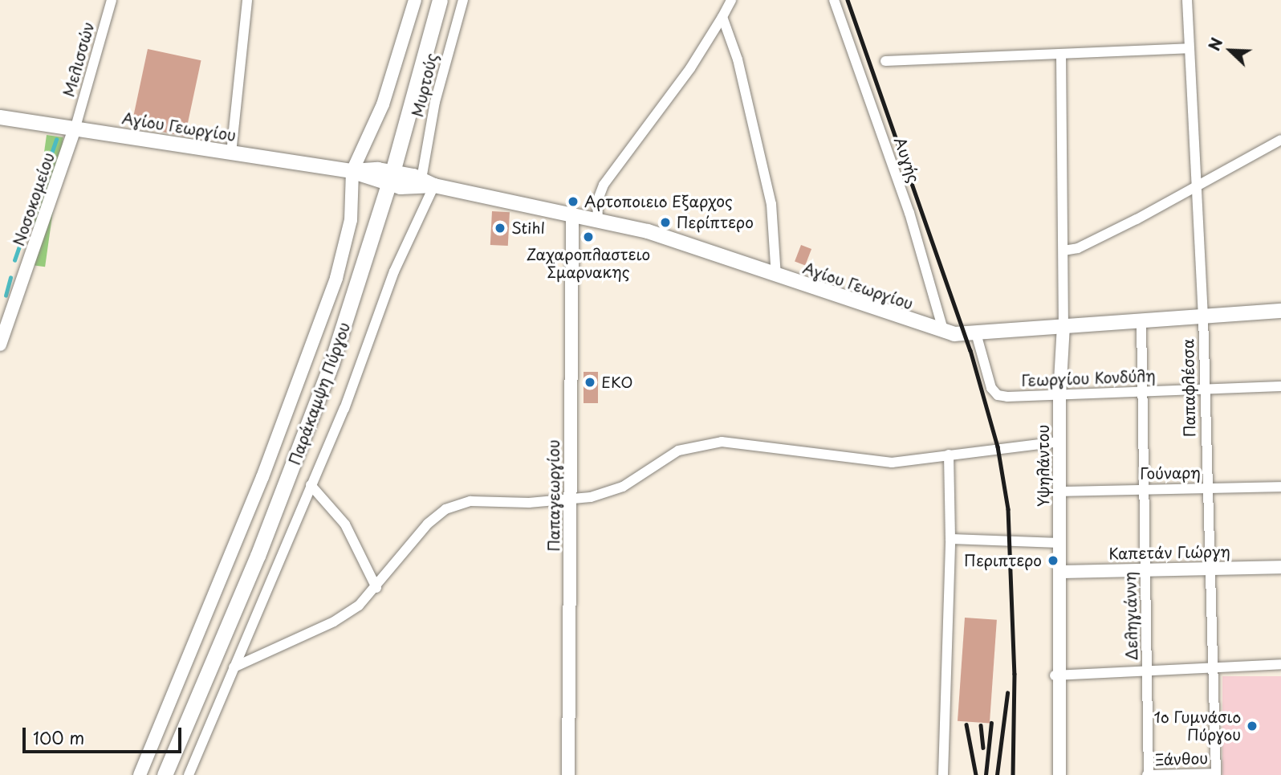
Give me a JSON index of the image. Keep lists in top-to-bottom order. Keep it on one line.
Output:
{"streets":{"highway":["Παράκαμψη Πύργου"],"main road":["Αγίου Γεωργίου"],"street":["Μελισσών","Μυρτούς","Αυγής","Νοσοκομείου","Γεωργίου Κονδύλη","Παπαφλέσσα","Υψηλάντου","Γούναρη","Παπαγεωργίου","Καπετάν Γιώργη","Δεληγιάννη","Ξάνθου"]},"crossings":[["Μελισσών","Αγίου Γεωργίου"],["Μελισσών","Νοσοκομείου"],["Μυρτούς","Αγίου Γεωργίου"],["Αγίου Γεωργίου","Αυγής"],["Αγίου Γεωργίου","Νοσοκομείου"],["Αγίου Γεωργίου","Γεωργίου Κονδύλη"],["Αγίου Γεωργίου","Παπαφλέσσα"],["Αγίου Γεωργίου","Παράκαμψη Πύργου"],["Αγίου Γεωργίου","Υψηλάντου"],["Αγίου Γεωργίου","Παπαγεωργίου"],["Αγίου Γεωργίου","Δεληγιάννη"],["Γεωργίου Κονδύλη","Παπαφλέσσα"],["Γεωργίου Κονδύλη","Υψηλάντου"],["Γεωργίου Κονδύλη","Δεληγιάννη"],["Παπαφλέσσα","Γούναρη"],["Παπαφλέσσα","Καπετάν Γιώργη"],["Παπαφλέσσα","Ξάνθου"],["Υψηλάντου","Γούναρη"],["Υψηλάντου","Καπετάν Γιώργη"],["Γούναρη","Δεληγιάννη"],["Καπετάν Γιώργη","Δεληγιάννη"],["Δεληγιάννη","Ξάνθου"]],"places":["Αρτοποιειο Εξαρχος","Περίπτερο","Stihl","Ζαχαροπλαστειο Σμαρνακης","EKO","Περιπτερο","1ο Γυμνάσιο Πύργου"],"scale_bar":"100 m","north":"top left"}
